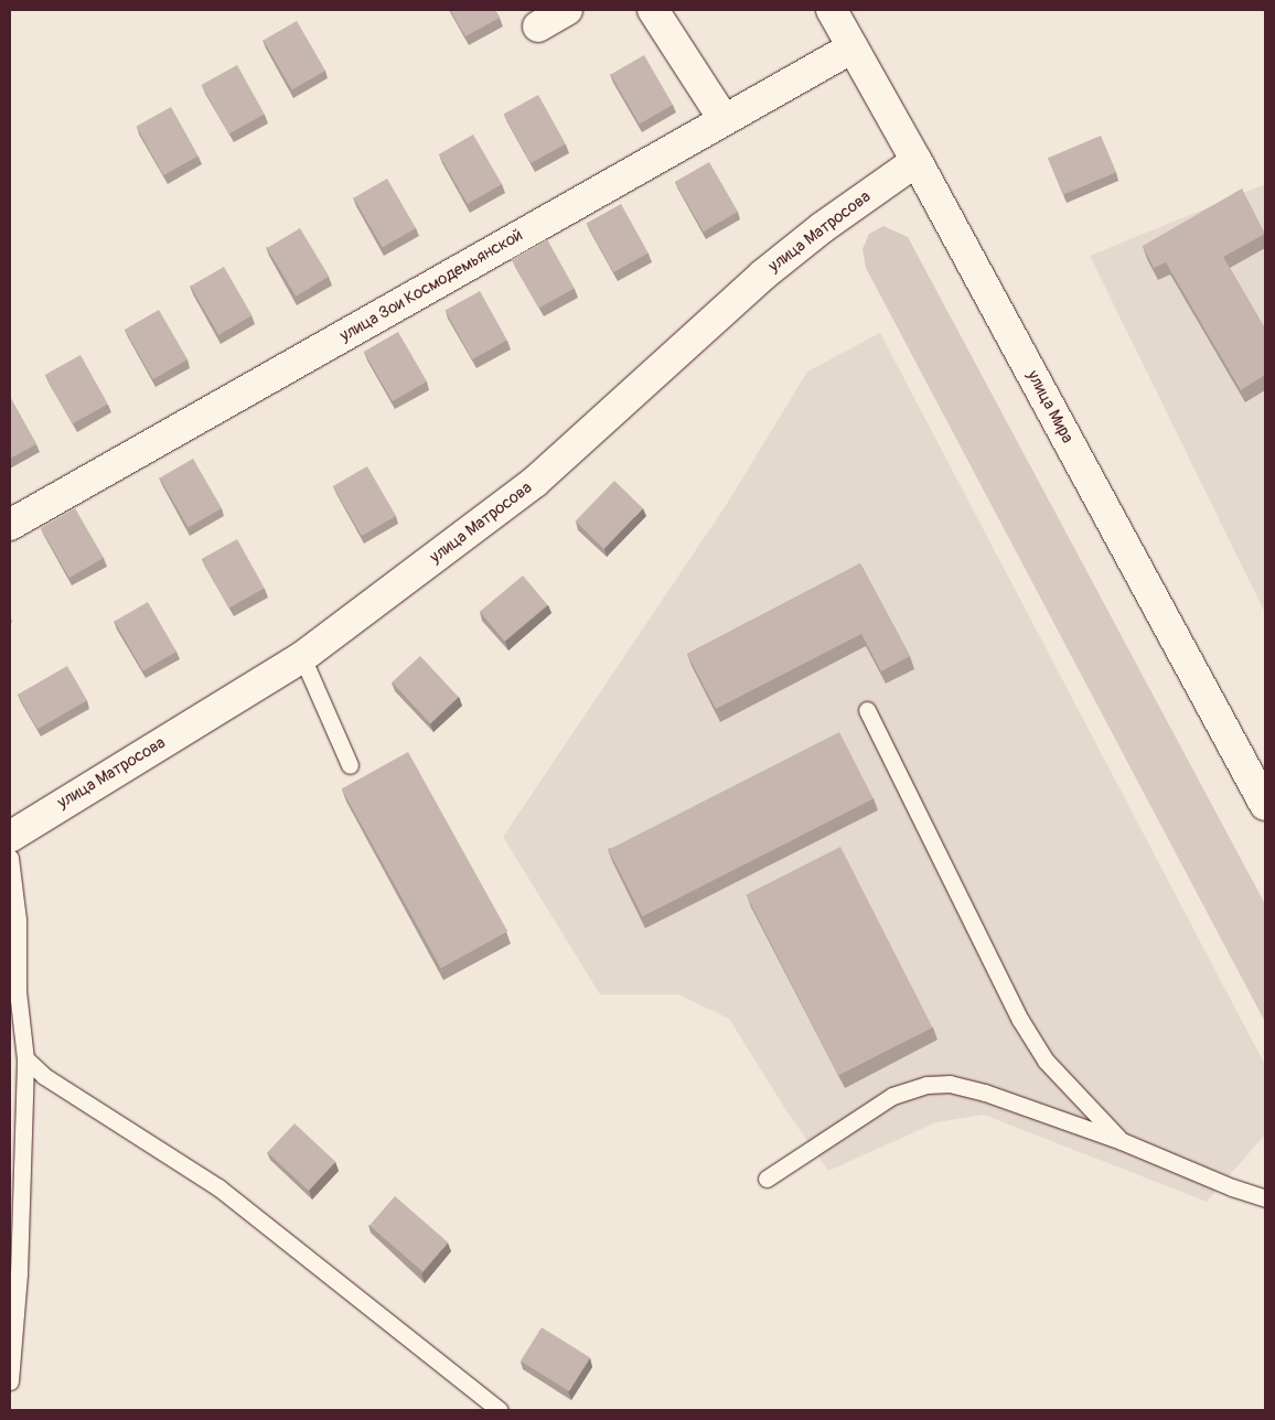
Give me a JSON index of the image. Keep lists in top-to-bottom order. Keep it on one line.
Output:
{"streets":{"street":["улица Матросова","улица Зои Космодемьянской","улица Мира"]},"crossings":[["улица Матросова","улица Мира"],["улица Зои Космодемьянской","улица Мира"]]}
